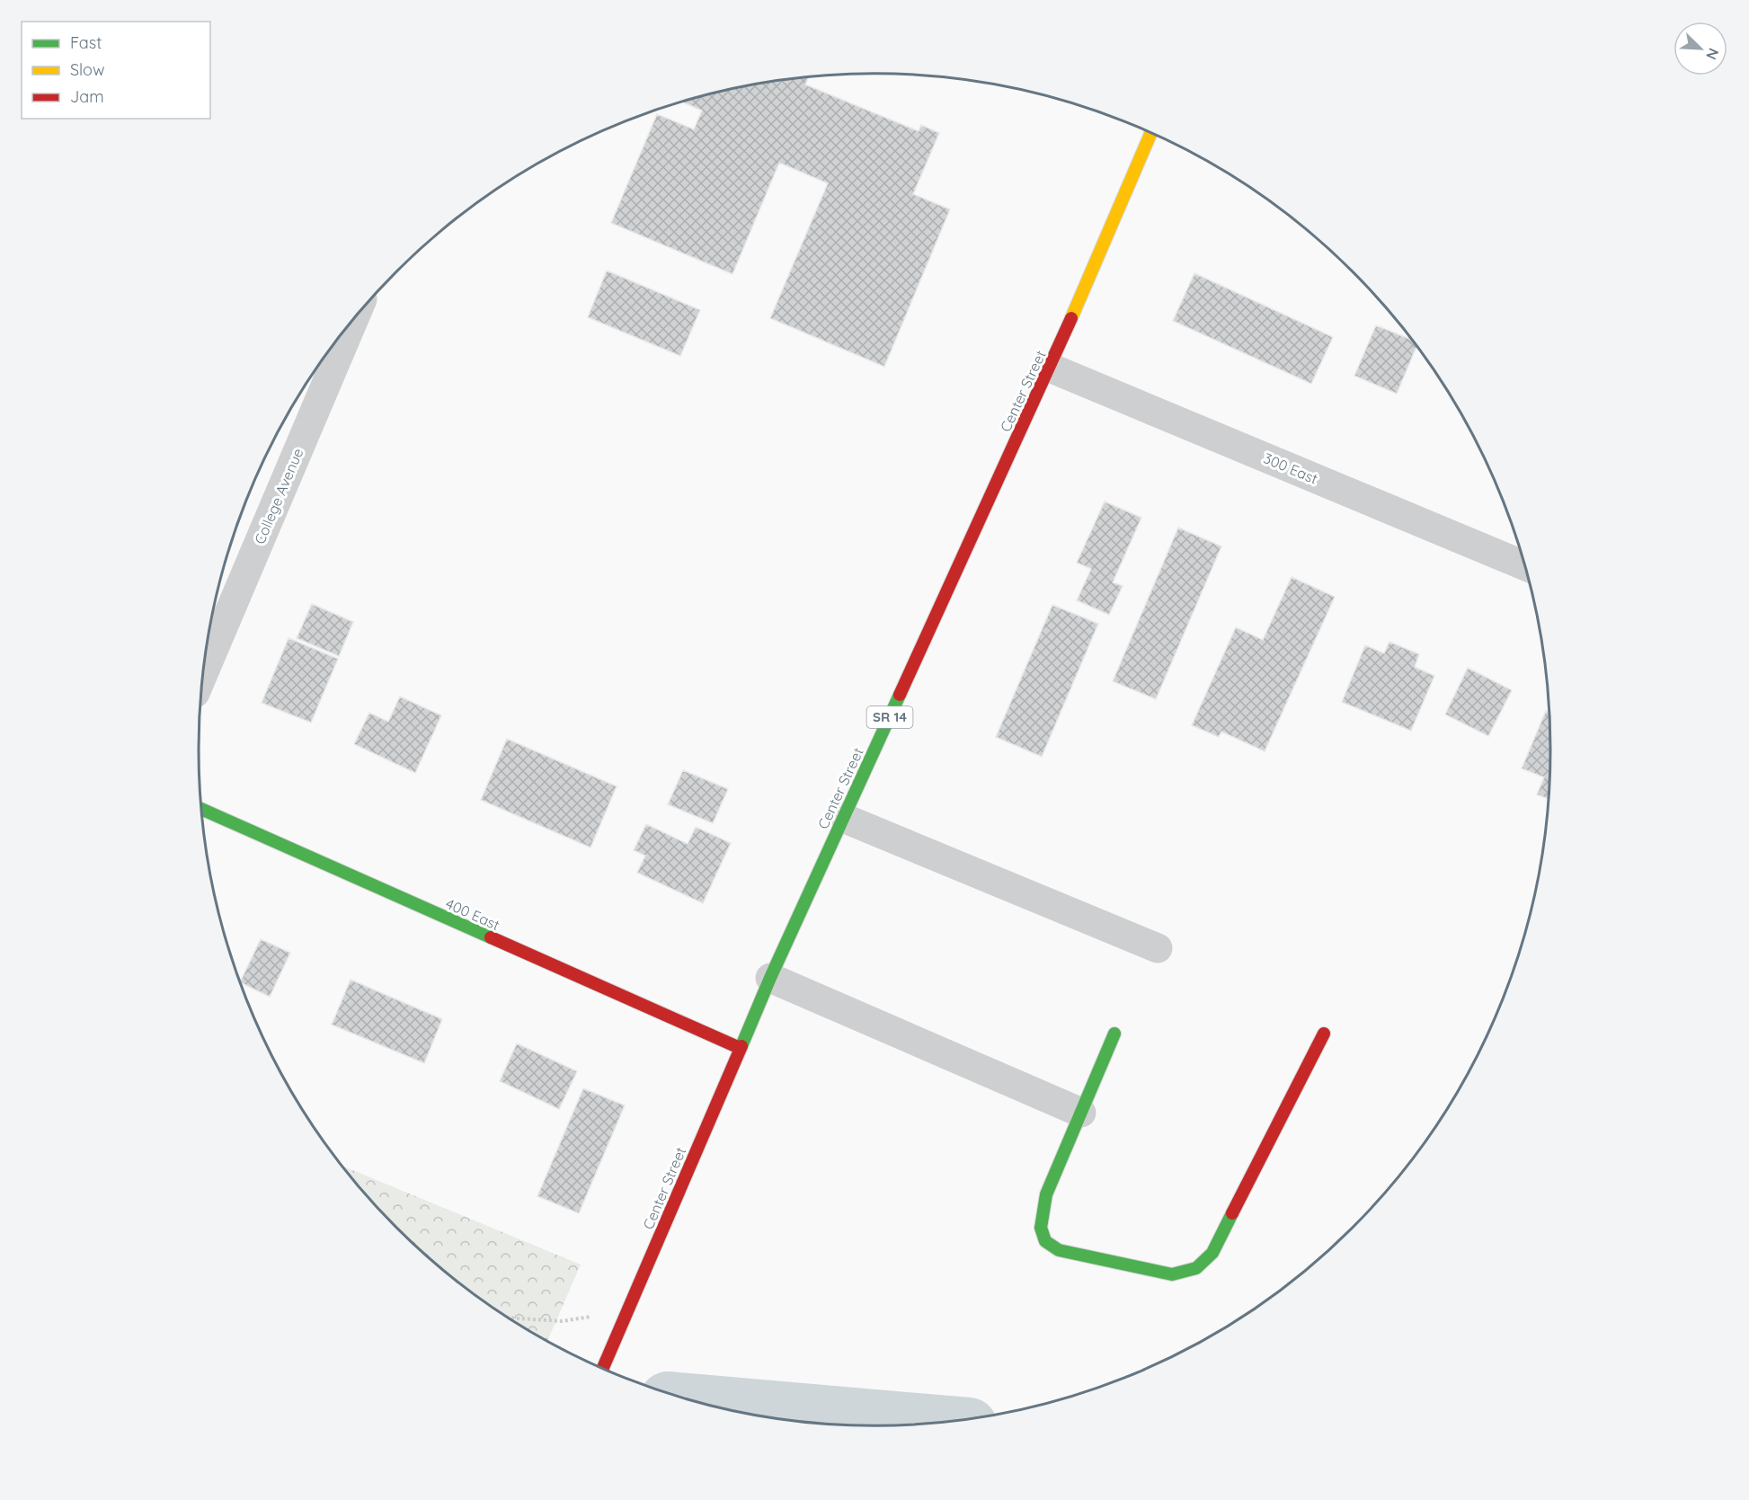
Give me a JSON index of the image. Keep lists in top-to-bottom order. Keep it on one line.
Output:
{"streets":{"main road":["Center Street","SR 14","400 East"],"street":["300 East","College Avenue"]},"crossings":[["Center Street","300 East"],["Center Street","400 East"]],"legend":["Fast","Slow","Jam"],"north":"bottom right"}
